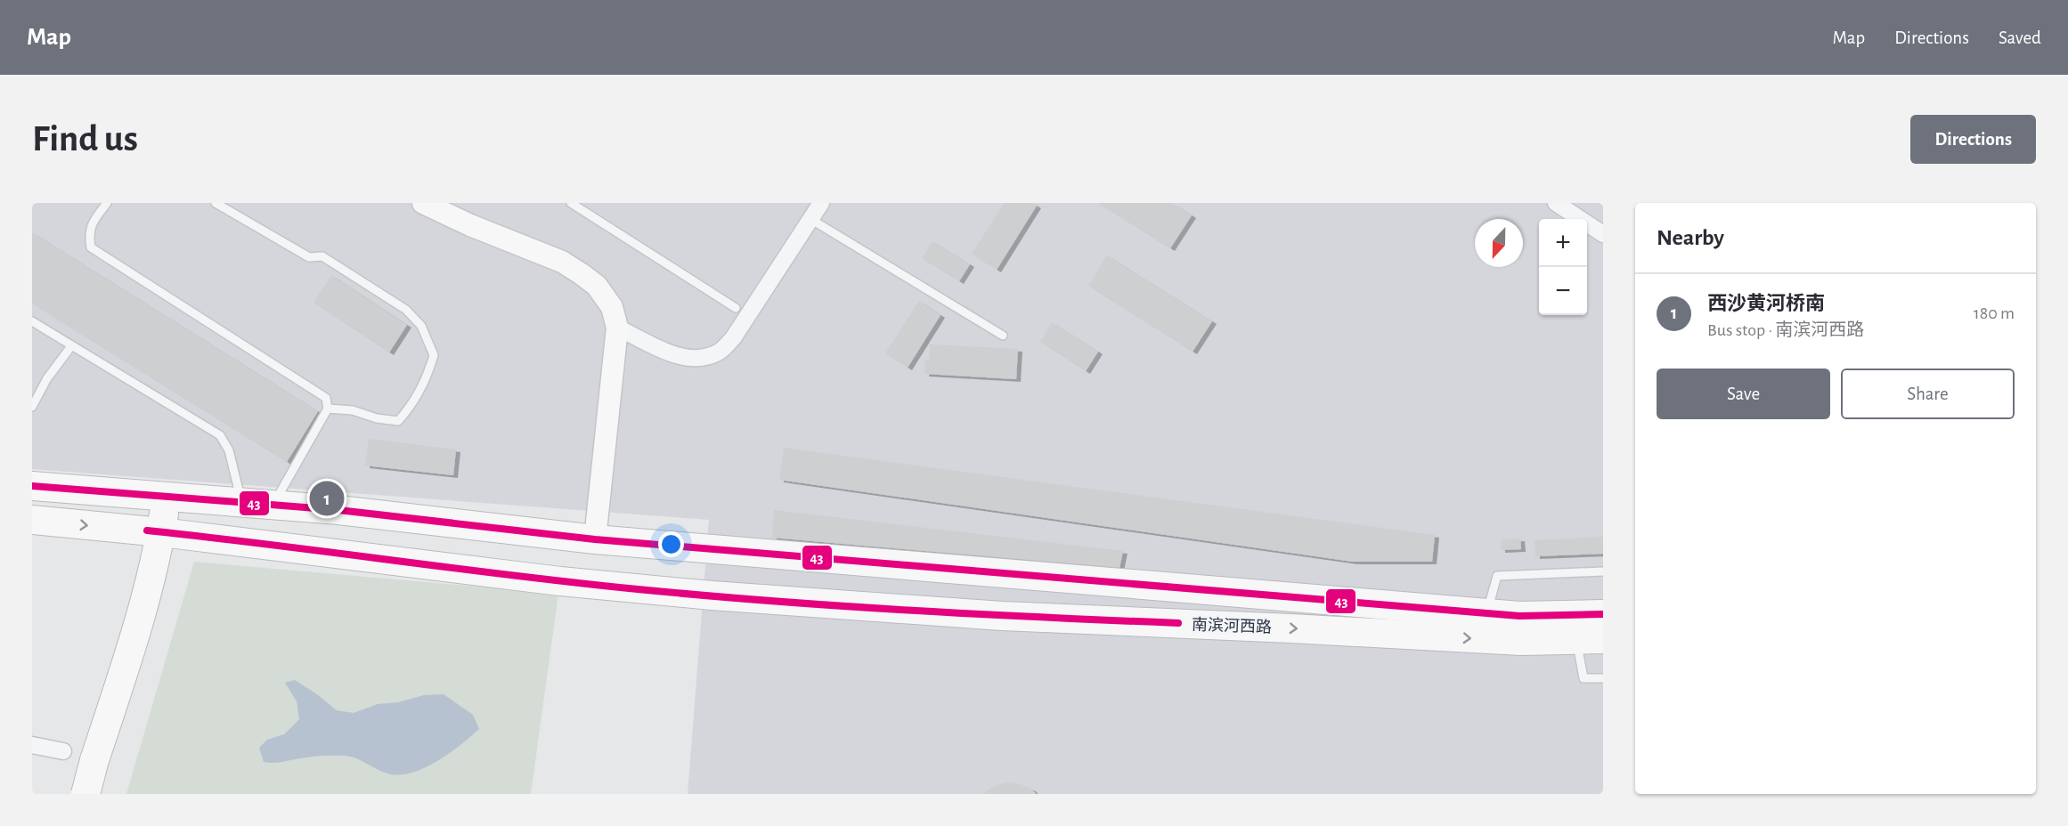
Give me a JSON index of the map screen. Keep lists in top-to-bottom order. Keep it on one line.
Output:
{"streets":{"highway":["南滨河西路"]},"lines":["transit line 43"],"north":"bottom","page":{"header":"Map","nav":["Map","Directions","Saved"],"buttons":["Directions",["Save","Share"]],"title":"Find us","heading":"Nearby","map_buttons":["+","−"],"list":[{"mark":"1","name":"西沙黄河桥南","note":"Bus stop · 南滨河西路","value":"180 m"}],"pins":"1"}}
